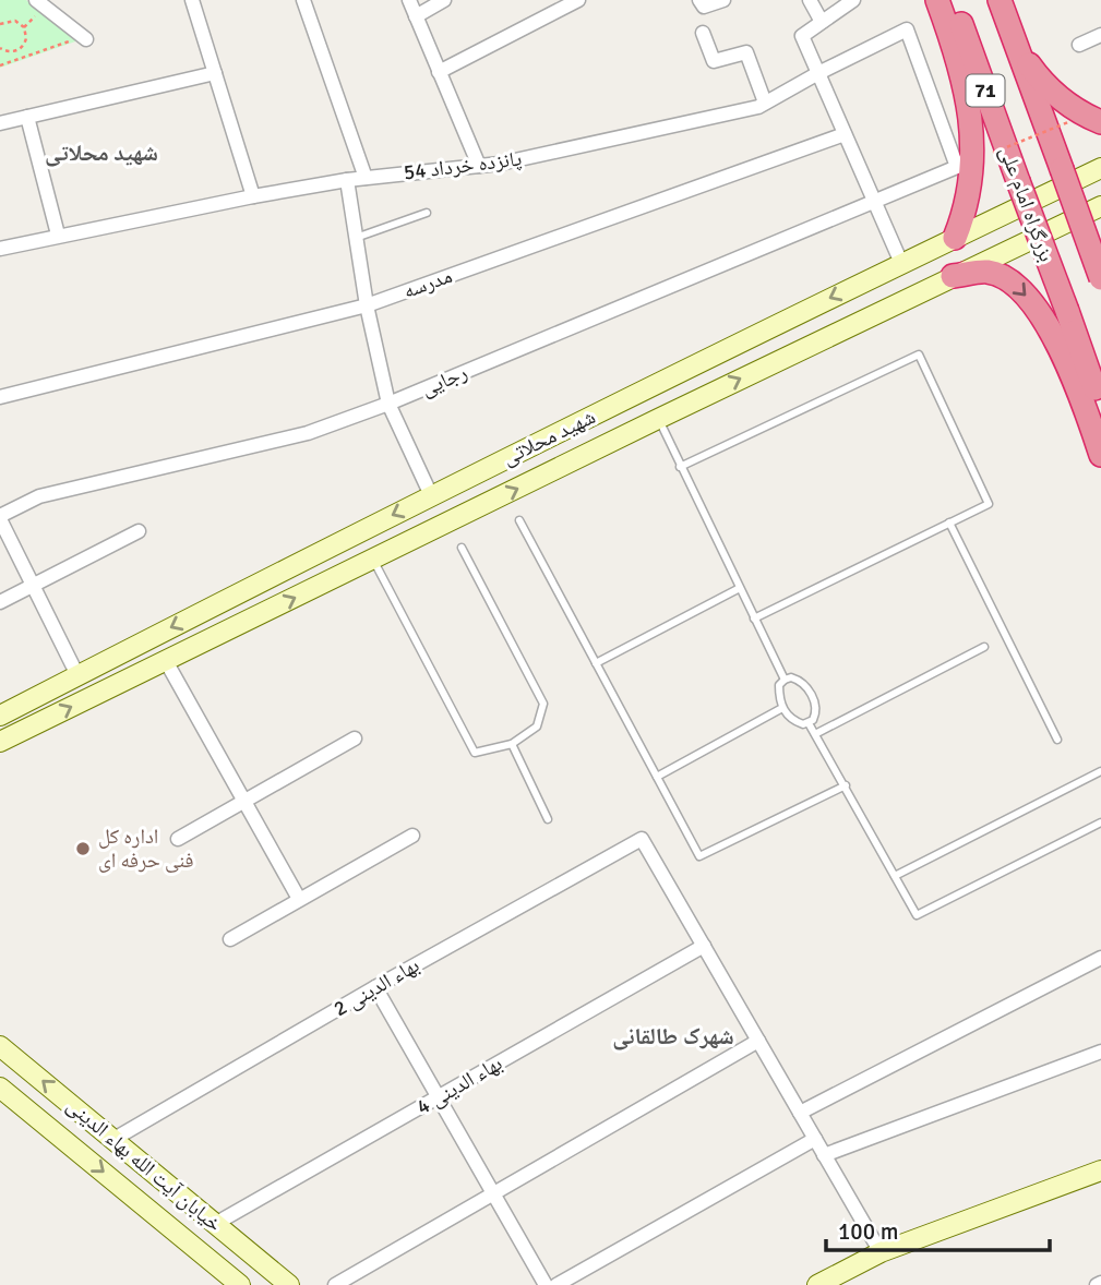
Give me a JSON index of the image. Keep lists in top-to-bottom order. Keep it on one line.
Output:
{"streets":{"highway":["71","بزرگراه امام علی"],"main road":["شهید محلاتی","خیابان آیت الله بهاء الدینی"],"street":["پانزده خرداد 54","مدرسه","رجایی","بهاء الدینی 2","بهاء الدینی 4"]},"crossings":[["پانزده خرداد 54","رجایی"],["بهاء الدینی 2","بهاء الدینی 4"],["بهاء الدینی 2","خیابان آیت الله بهاء الدینی"],["بهاء الدینی 4","خیابان آیت الله بهاء الدینی"]],"districts":["شهید محلاتی","شهرک طالقانی"],"places":["اداره کل فنی حرفه ای"],"scale_bar":"100 m"}
